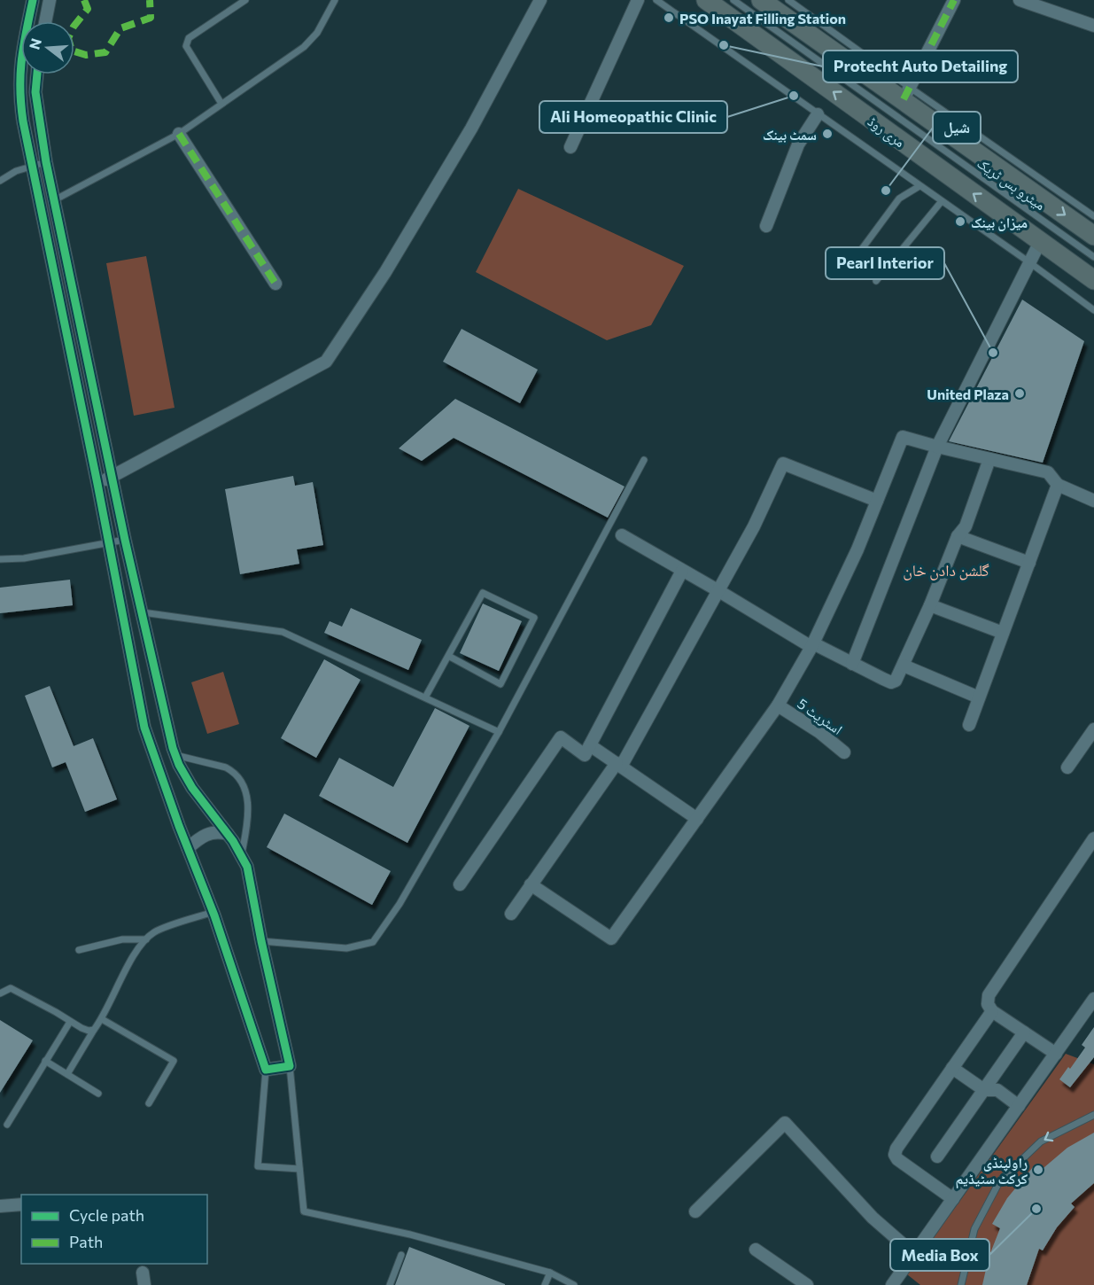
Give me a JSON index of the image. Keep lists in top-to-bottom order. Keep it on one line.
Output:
{"streets":{"main road":["مری روڈ"],"street":["اسٹریٹ 5"],"lane":["میٹرو بس ٹریک"]},"districts":["گلشن دادن خان"],"places":["PSO Inayat Filling Station","Protecht Auto Detailing","Ali Homeopathic Clinic","سمٹ بینک","شیل","میزان بینک","Pearl Interior","United Plaza","راولپنڈی کرکٹ سٹیڈیم","Media Box"],"legend":["Cycle path","Path"],"north":"left"}
